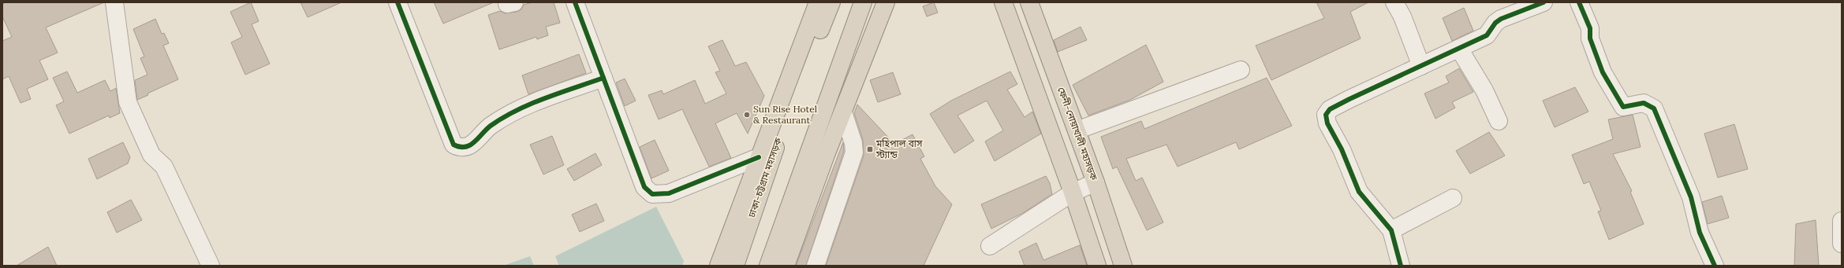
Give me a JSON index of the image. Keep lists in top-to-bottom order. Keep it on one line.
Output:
{"streets":{"highway":["ফেনী-নোয়াখালী মহাসড়ক","ঢাকা-চট্টগ্রাম মহাসড়ক"]},"places":{"other":["Sun Rise Hotel & Restaurant"],"transit":["মহিপাল বাস স্ট্যান্ড"]}}
